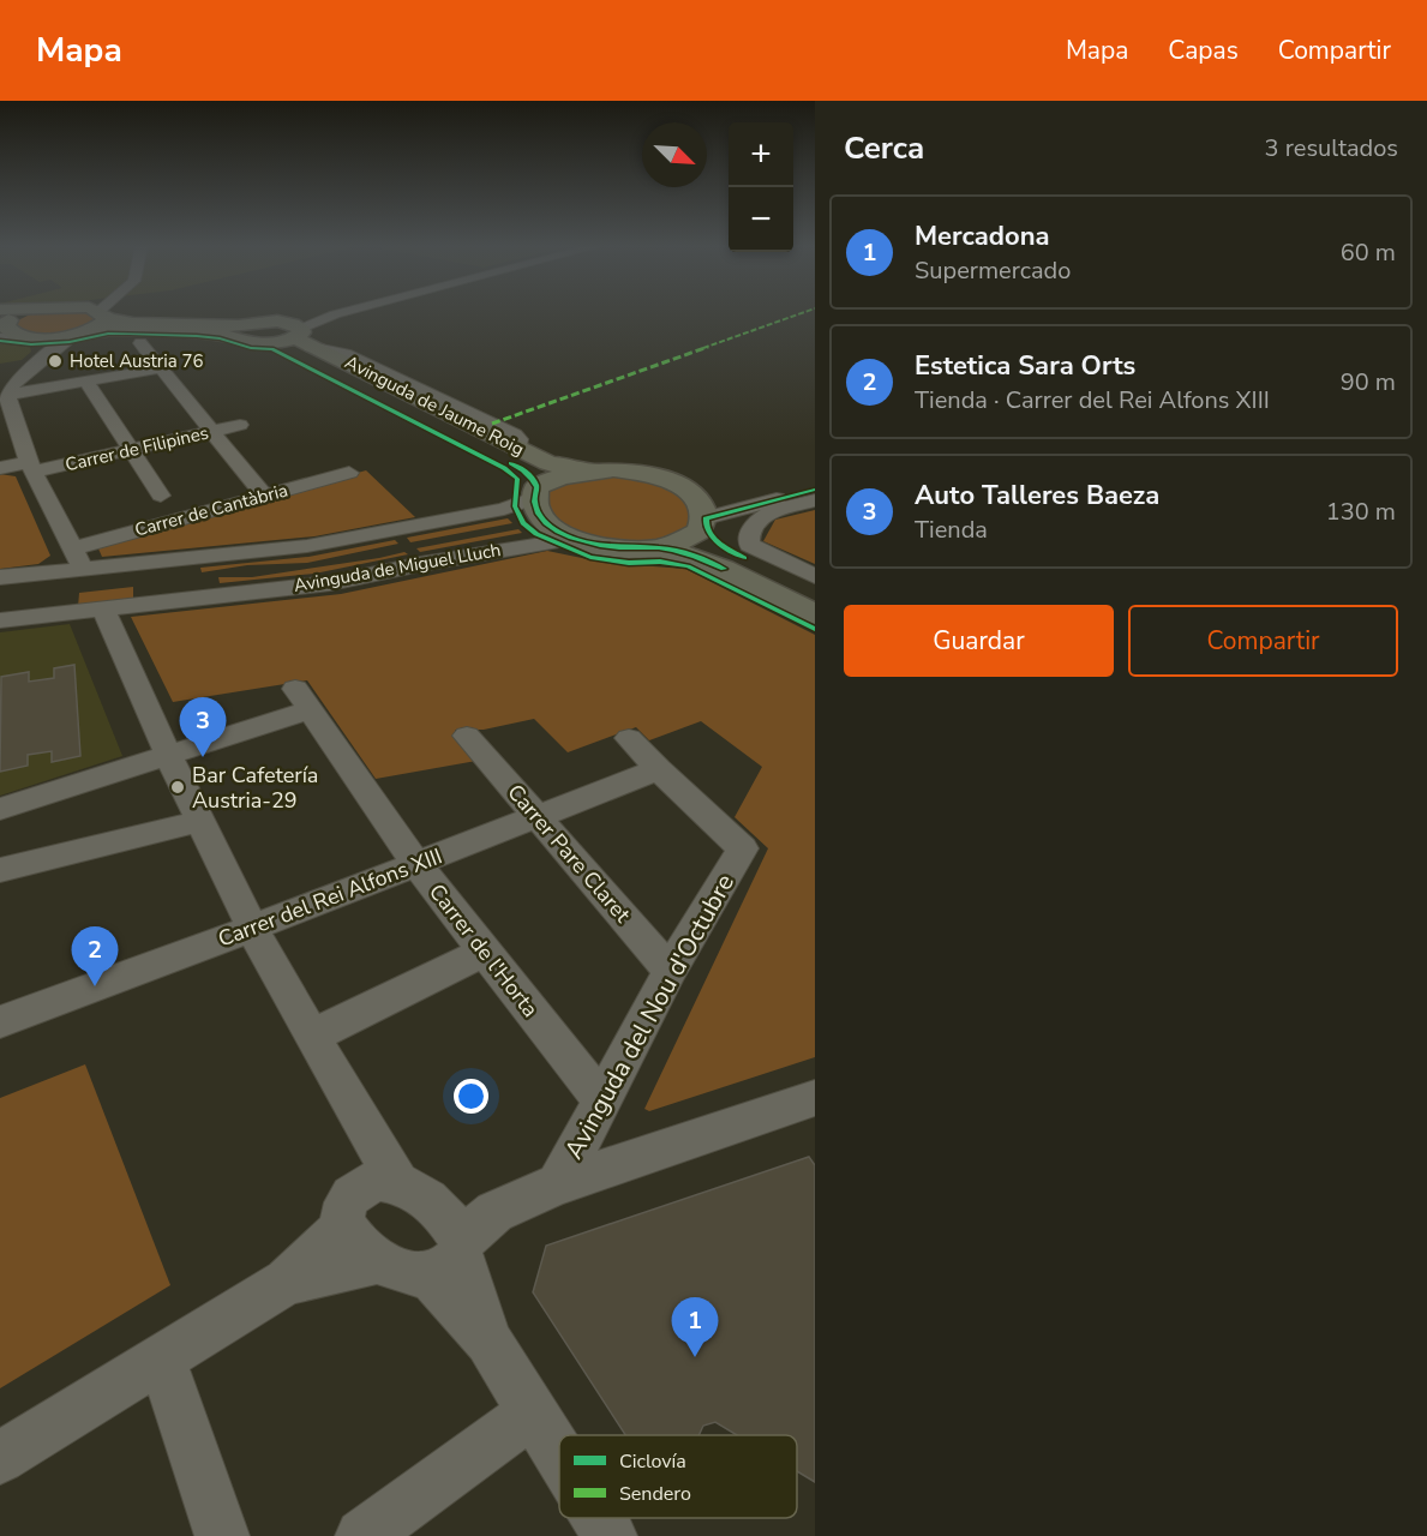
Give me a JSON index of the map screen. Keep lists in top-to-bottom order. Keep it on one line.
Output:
{"streets":{"main road":["Avinguda de Jaume Roig"],"street":["Carrer de Filipines","Carrer de Cantàbria","Avinguda de Miguel Lluch","Carrer Pare Claret","Carrer del Rei Alfons XIII","Carrer de l'Horta","Avinguda del Nou d'Octubre"]},"crossings":[["Avinguda de Jaume Roig","Avinguda de Miguel Lluch"],["Carrer de Cantàbria","Avinguda de Miguel Lluch"],["Carrer Pare Claret","Carrer del Rei Alfons XIII"],["Carrer Pare Claret","Avinguda del Nou d'Octubre"],["Carrer del Rei Alfons XIII","Carrer de l'Horta"],["Carrer del Rei Alfons XIII","Avinguda del Nou d'Octubre"],["Carrer de l'Horta","Avinguda del Nou d'Octubre"]],"places":["Hotel Austria 76","Bar Cafetería Austria-29"],"legend":["Ciclovía","Sendero"],"north":"bottom right","page":{"header":"Mapa","nav":["Mapa","Capas","Compartir"],"heading":["Cerca","3 resultados"],"map_buttons":["+","−"],"list":[{"mark":"1","name":"Mercadona","note":"Supermercado","value":"60 m"},{"mark":"2","name":"Estetica Sara Orts","note":"Tienda · Carrer del Rei Alfons XIII","value":"90 m"},{"mark":"3","name":"Auto Talleres Baeza","note":"Tienda","value":"130 m"}],"buttons":["Guardar","Compartir"],"pins":["3","2","1"]}}
